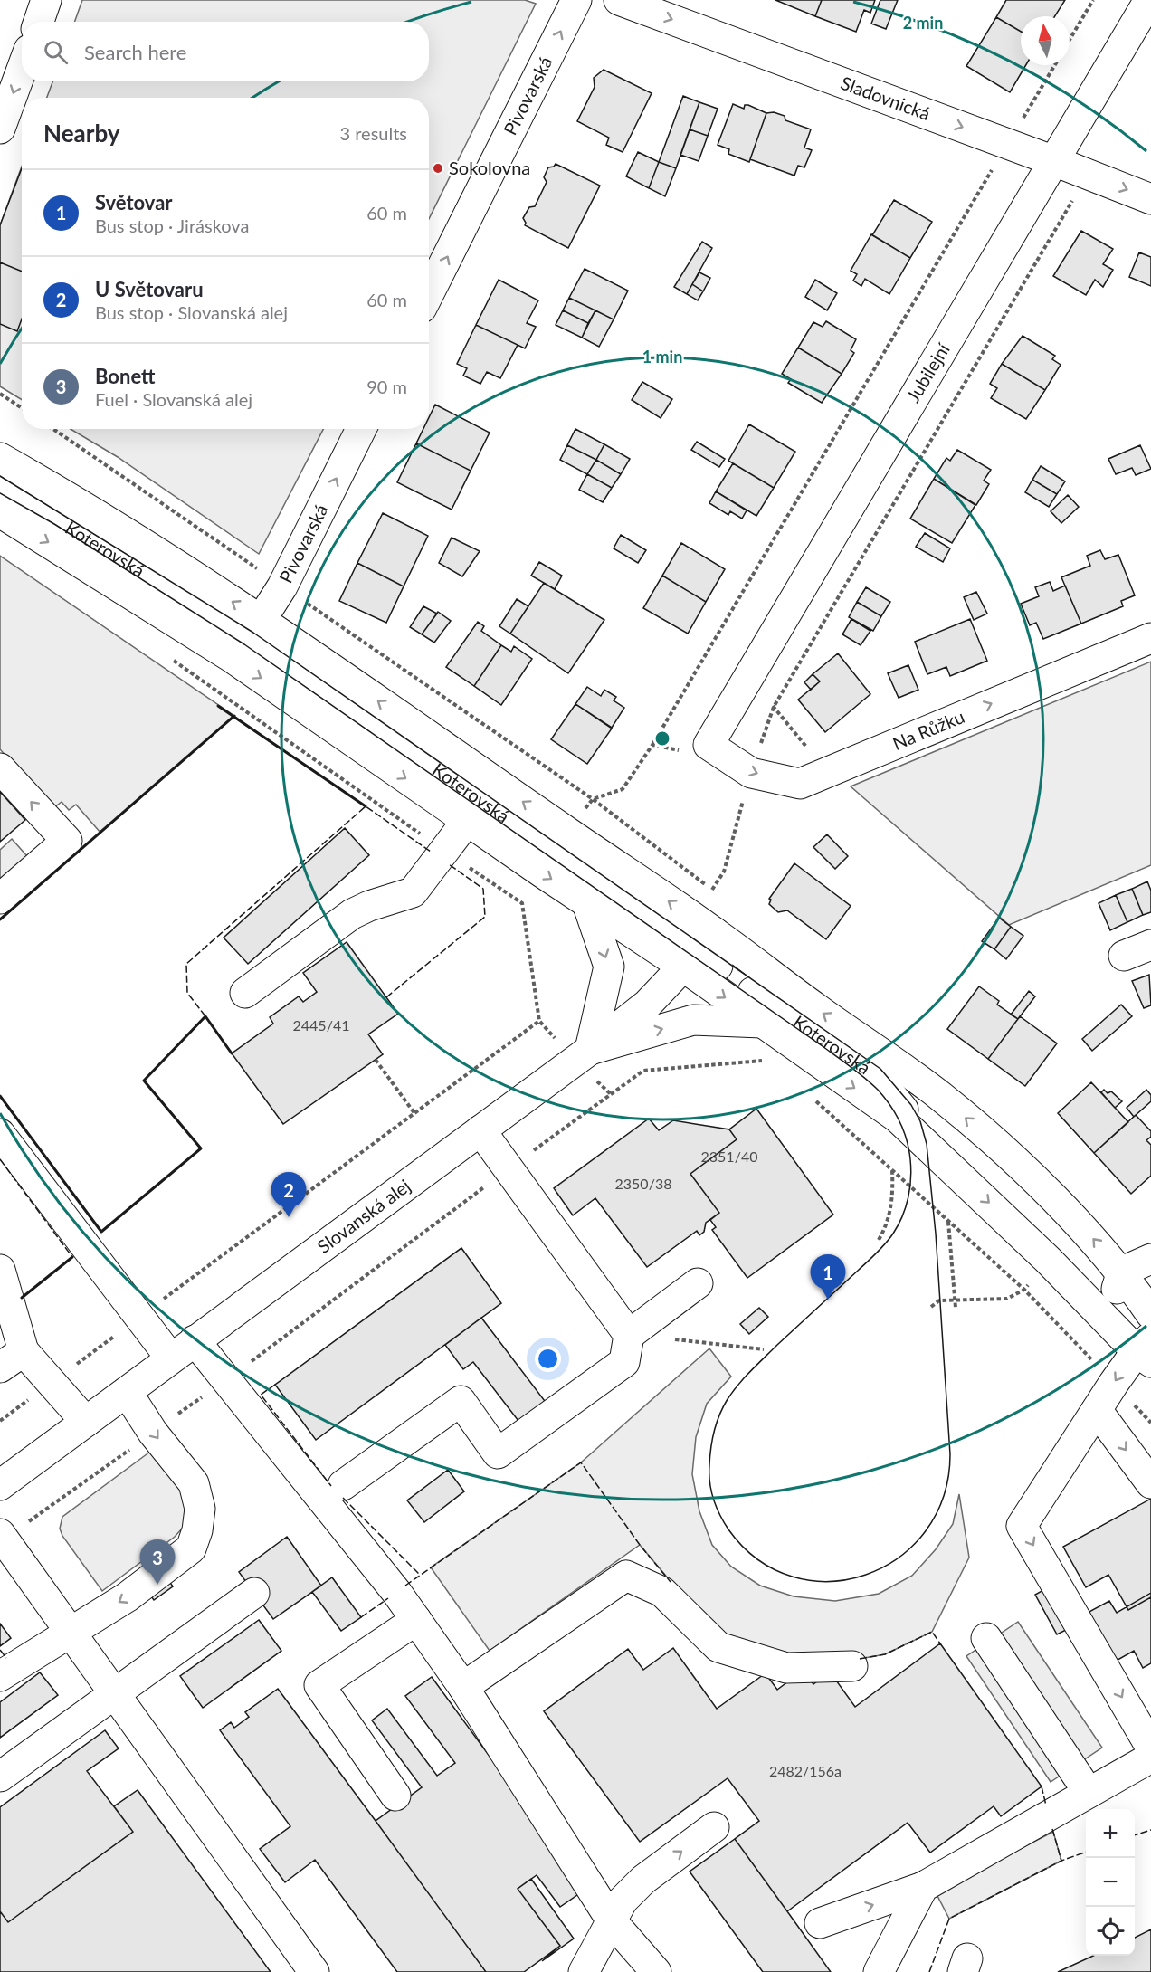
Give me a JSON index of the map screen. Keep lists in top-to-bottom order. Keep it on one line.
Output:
{"streets":{"street":["Pivovarská","Sladovnická","Jubilejní","Koterovská","Na Růžku","Slovanská alej"]},"crossings":[["Pivovarská","Koterovská"],["Sladovnická","Jubilejní"],["Jubilejní","Na Růžku"],["Koterovská","Slovanská alej"]],"one_way":["Pivovarská","Sladovnická","Na Růžku"],"places":["Sokolovna"],"house_numbers":["2445/41","2351/40","2350/38","2482/156a"],"north":"top","page":{"search":"Search here","heading":["Nearby","3 results"],"list":[{"mark":"1","name":"Světovar","note":"Bus stop · Jiráskova","value":"60 m"},{"mark":"2","name":"U Světovaru","note":"Bus stop · Slovanská alej","value":"60 m"},{"mark":"3","name":"Bonett","note":"Fuel · Slovanská alej","value":"90 m"}],"pins":["2","1","3"],"map_buttons":["+","−"]},"rings":["2 min","1 min"]}
